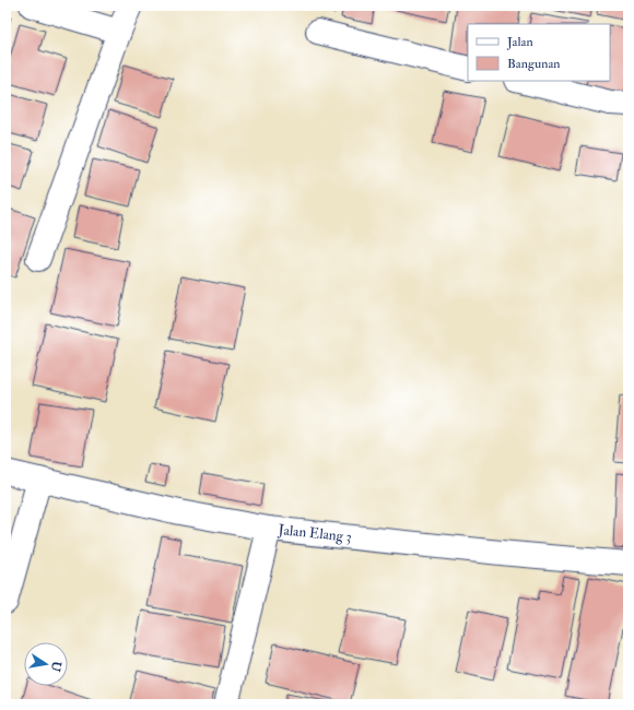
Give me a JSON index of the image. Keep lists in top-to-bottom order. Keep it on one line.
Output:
{"streets":{"street":["Jalan Elang 3"]},"legend":["Jalan","Bangunan"],"north":"right"}
